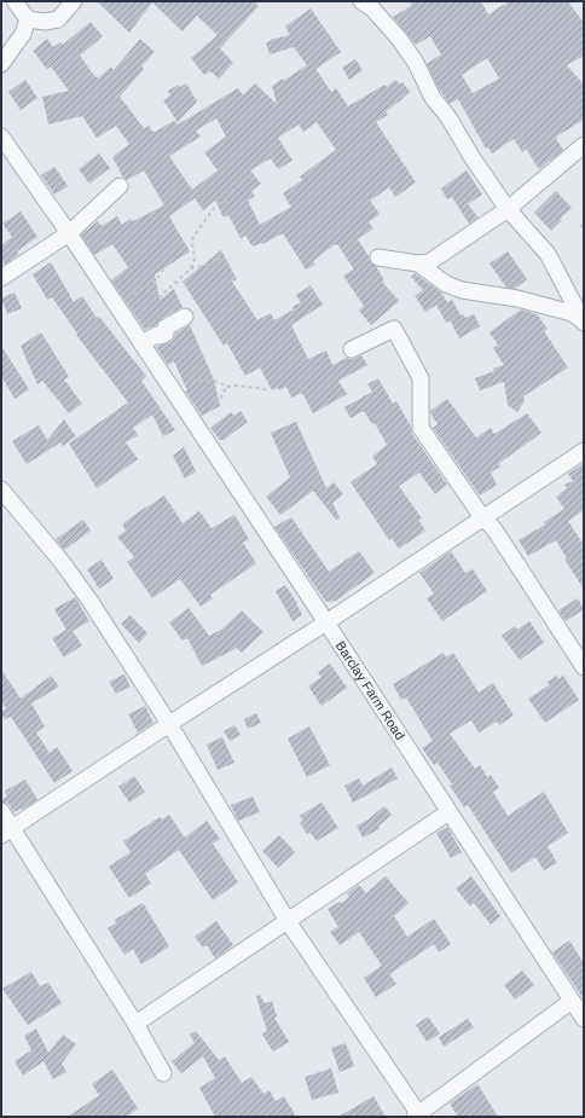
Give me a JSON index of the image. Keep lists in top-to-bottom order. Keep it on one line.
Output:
{"streets":{"street":["Barclay Farm Road"]}}
